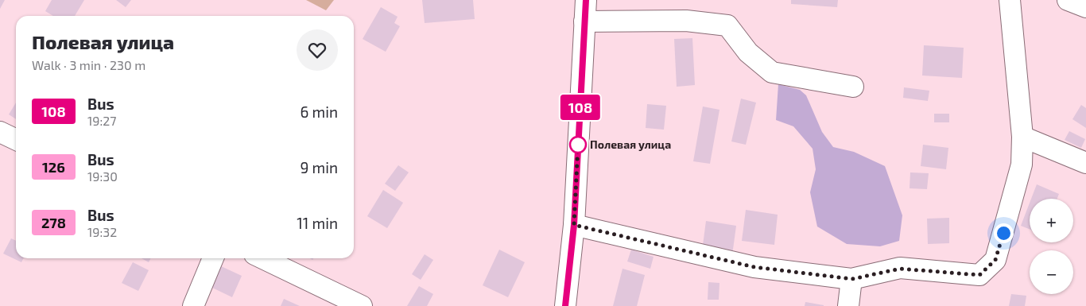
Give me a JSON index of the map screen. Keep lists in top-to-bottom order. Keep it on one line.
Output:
{"places":["Полевая улица"],"lines":["bus line 108"],"page":{"on_map":"108","heading":["Полевая улица","Walk · 3 min · 230 m"],"list":[{"mark":"108","name":"Bus","note":"19:27","value":"6 min"},{"mark":"126","name":"Bus","note":"19:30","value":"9 min"},{"mark":"278","name":"Bus","note":"19:32","value":"11 min"}],"map_buttons":["+","−"]}}
